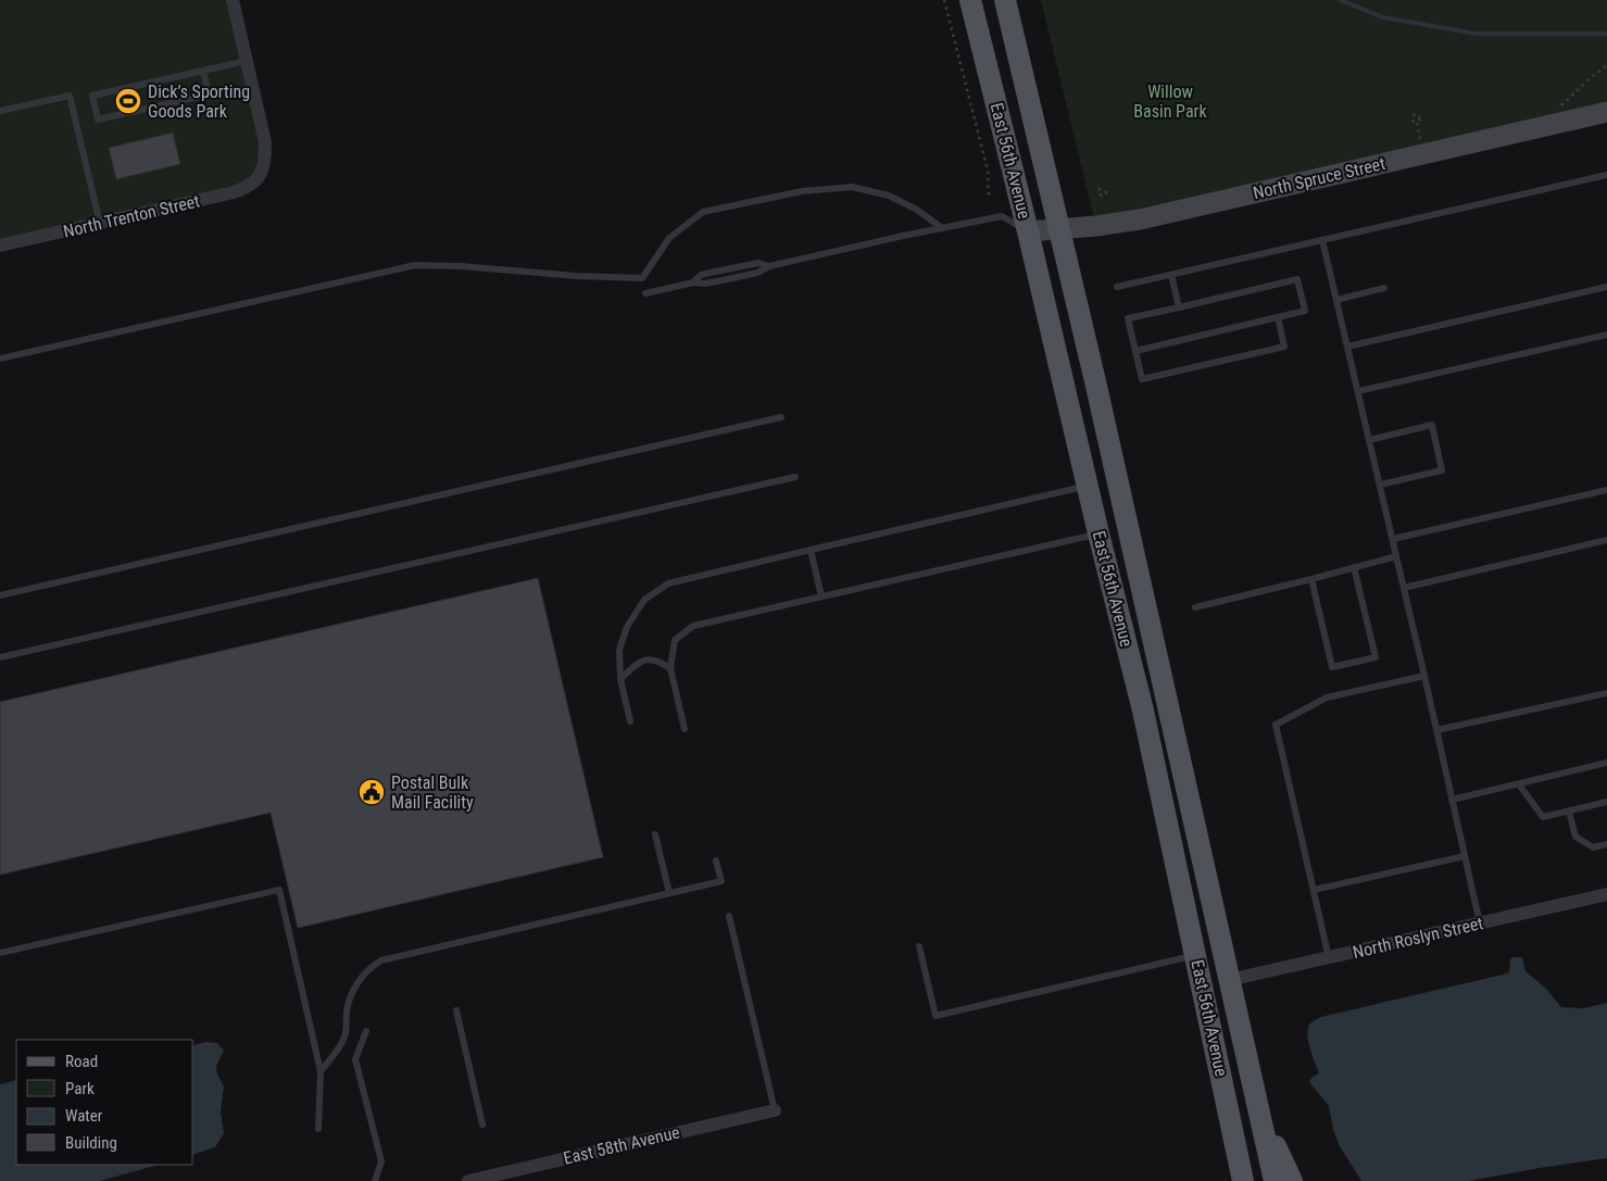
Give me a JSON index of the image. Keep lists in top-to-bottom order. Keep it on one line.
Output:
{"streets":{"main road":["East 56th Avenue"],"street":["North Spruce Street","North Trenton Street","North Roslyn Street","East 58th Avenue"]},"crossings":[["East 56th Avenue","North Spruce Street"],["East 56th Avenue","North Roslyn Street"]],"parks":["Willow Basin Park"],"places":{"sports":["Dick’s Sporting Goods Park"],"public building":["Postal Bulk Mail Facility"]},"legend":["Road","Park","Water","Building"]}
